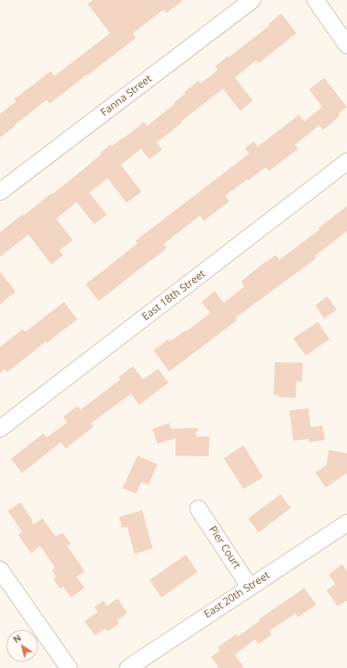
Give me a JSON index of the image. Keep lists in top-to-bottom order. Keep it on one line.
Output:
{"streets":{"street":["Fanna Street","East 18th Street","Pier Court","East 20th Street"]},"crossings":[["Pier Court","East 20th Street"]],"north":"top left"}
